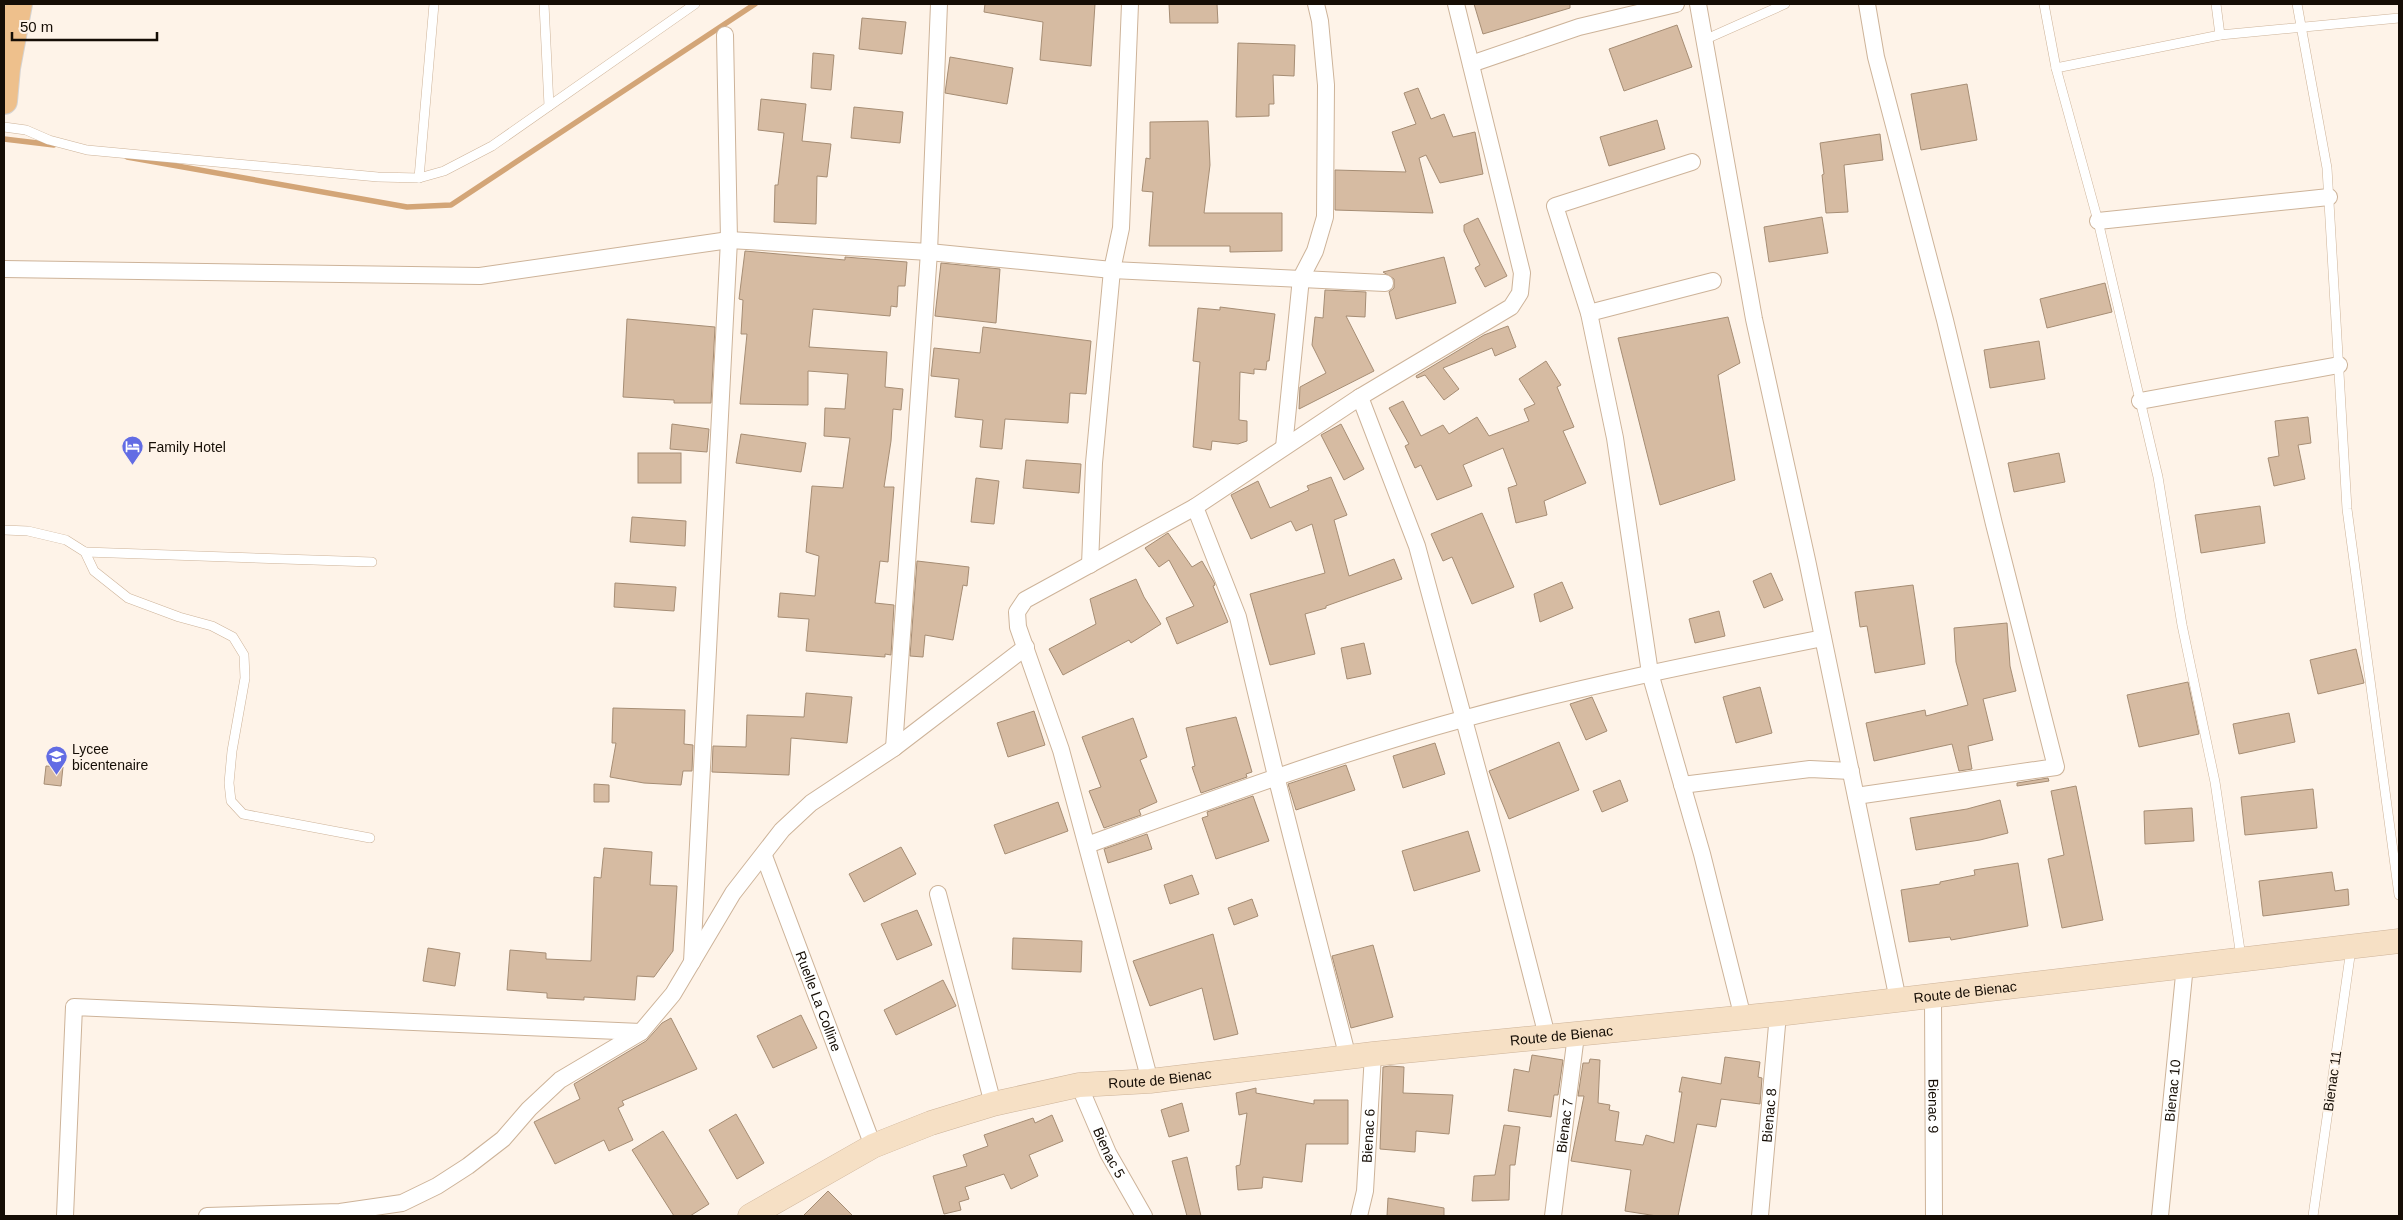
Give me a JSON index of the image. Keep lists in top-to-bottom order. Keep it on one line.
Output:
{"streets":{"main road":["Route de Bienac"],"street":["Ruelle La Colline","Bienac 10","Bienac 9","Bienac 8","Bienac 7","Bienac 6","Bienac 5"],"lane":["Bienac 11"]},"crossings":[["Route de Bienac","Ruelle La Colline"],["Route de Bienac","Bienac 11"],["Route de Bienac","Bienac 10"],["Route de Bienac","Bienac 9"],["Route de Bienac","Bienac 8"],["Route de Bienac","Bienac 7"],["Route de Bienac","Bienac 6"],["Route de Bienac","Bienac 5"]],"places":{"hotel":["Family Hotel"],"school or university":["Lycee bicentenaire"]},"scale_bar":"50 m"}
